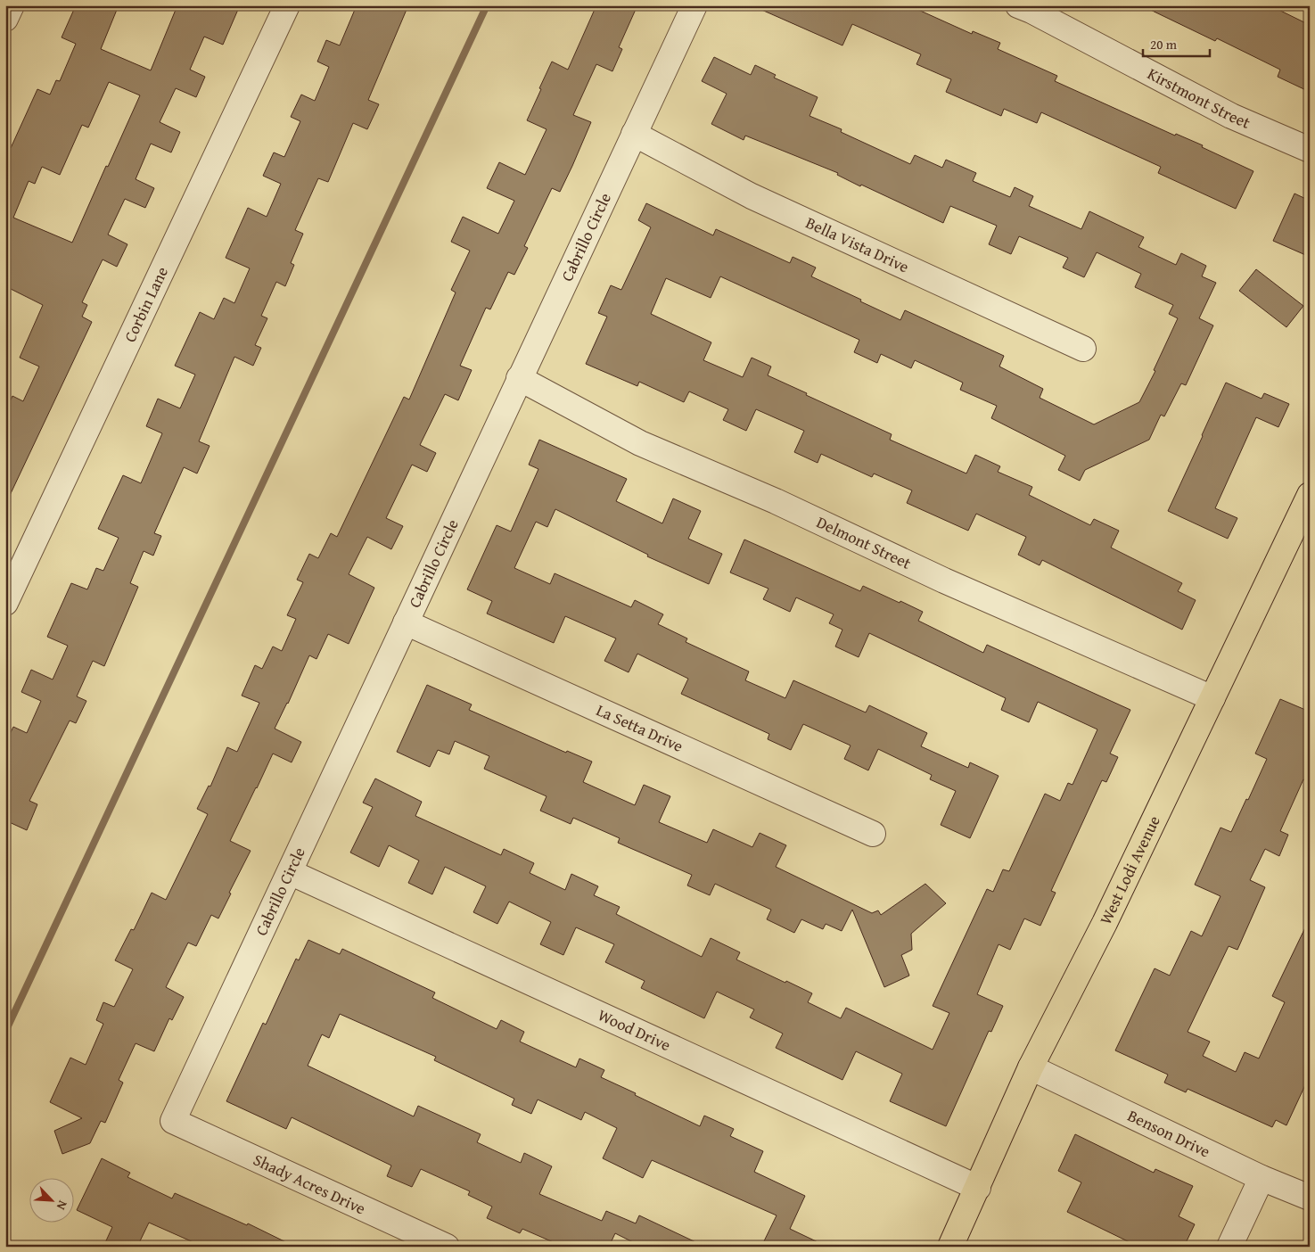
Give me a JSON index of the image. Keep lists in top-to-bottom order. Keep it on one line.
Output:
{"streets":{"main road":["West Lodi Avenue"],"street":["Kirstmont Street","Cabrillo Circle","Bella Vista Drive","Corbin Lane","Delmont Street","La Setta Drive","Wood Drive","Benson Drive","Shady Acres Drive"]},"crossings":[["Cabrillo Circle","Bella Vista Drive"],["Cabrillo Circle","Delmont Street"],["Cabrillo Circle","La Setta Drive"],["Cabrillo Circle","Wood Drive"],["Cabrillo Circle","Shady Acres Drive"],["Delmont Street","West Lodi Avenue"],["West Lodi Avenue","Wood Drive"],["West Lodi Avenue","Benson Drive"]],"scale_bar":"20 m","north":"bottom right"}
